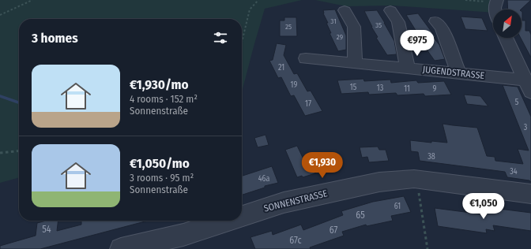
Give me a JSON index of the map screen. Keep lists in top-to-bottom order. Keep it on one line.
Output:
{"streets":{"street":["JUGENDSTRASSE","SONNENSTRASSE"]},"house_numbers":["31","35","25","29","21","19","15","13","11","9","5","17","3","38","34","46a","61","65","54","67","67c"],"north":"top right","page":{"heading":"3 homes","price":["€975","€1,930","€1,050"],"list":[{"name":"€1,930/mo","note":"4 rooms · 152 m² · Sonnenstraße"},{"name":"€1,050/mo","note":"3 rooms · 95 m² · Sonnenstraße"}]}}
